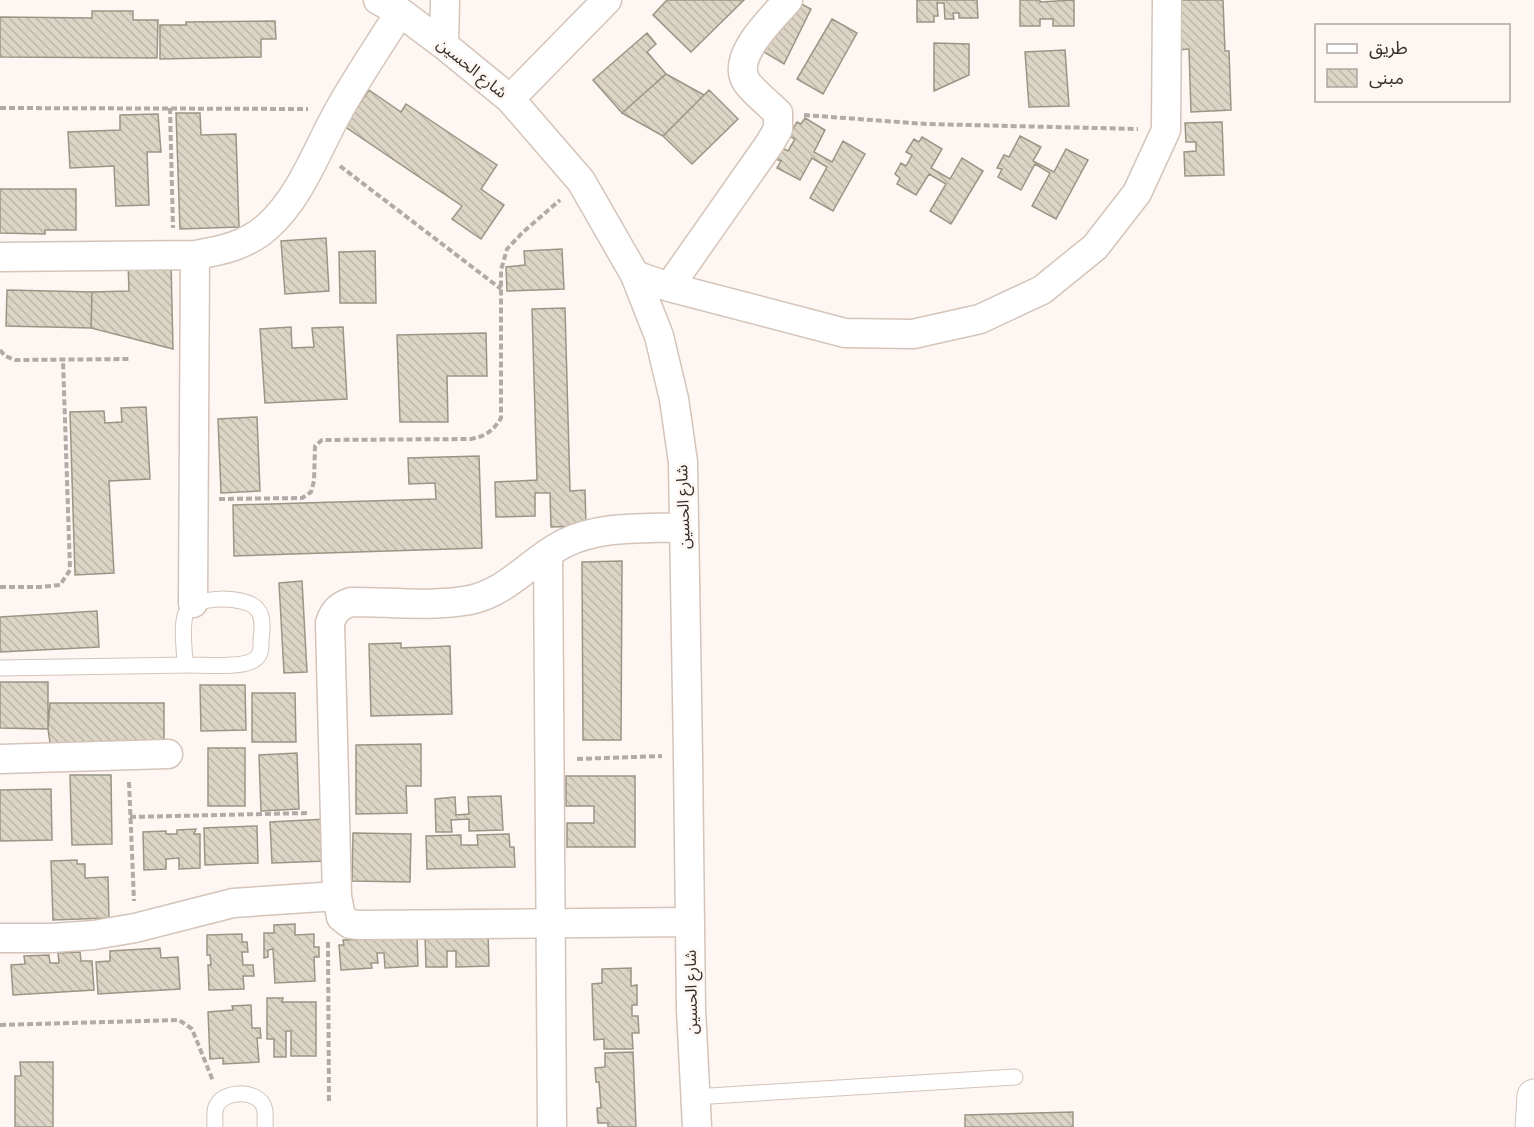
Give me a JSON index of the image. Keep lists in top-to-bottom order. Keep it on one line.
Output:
{"streets":{"street":["شارع الحسين"]},"legend":["طريق","مبنى"]}
